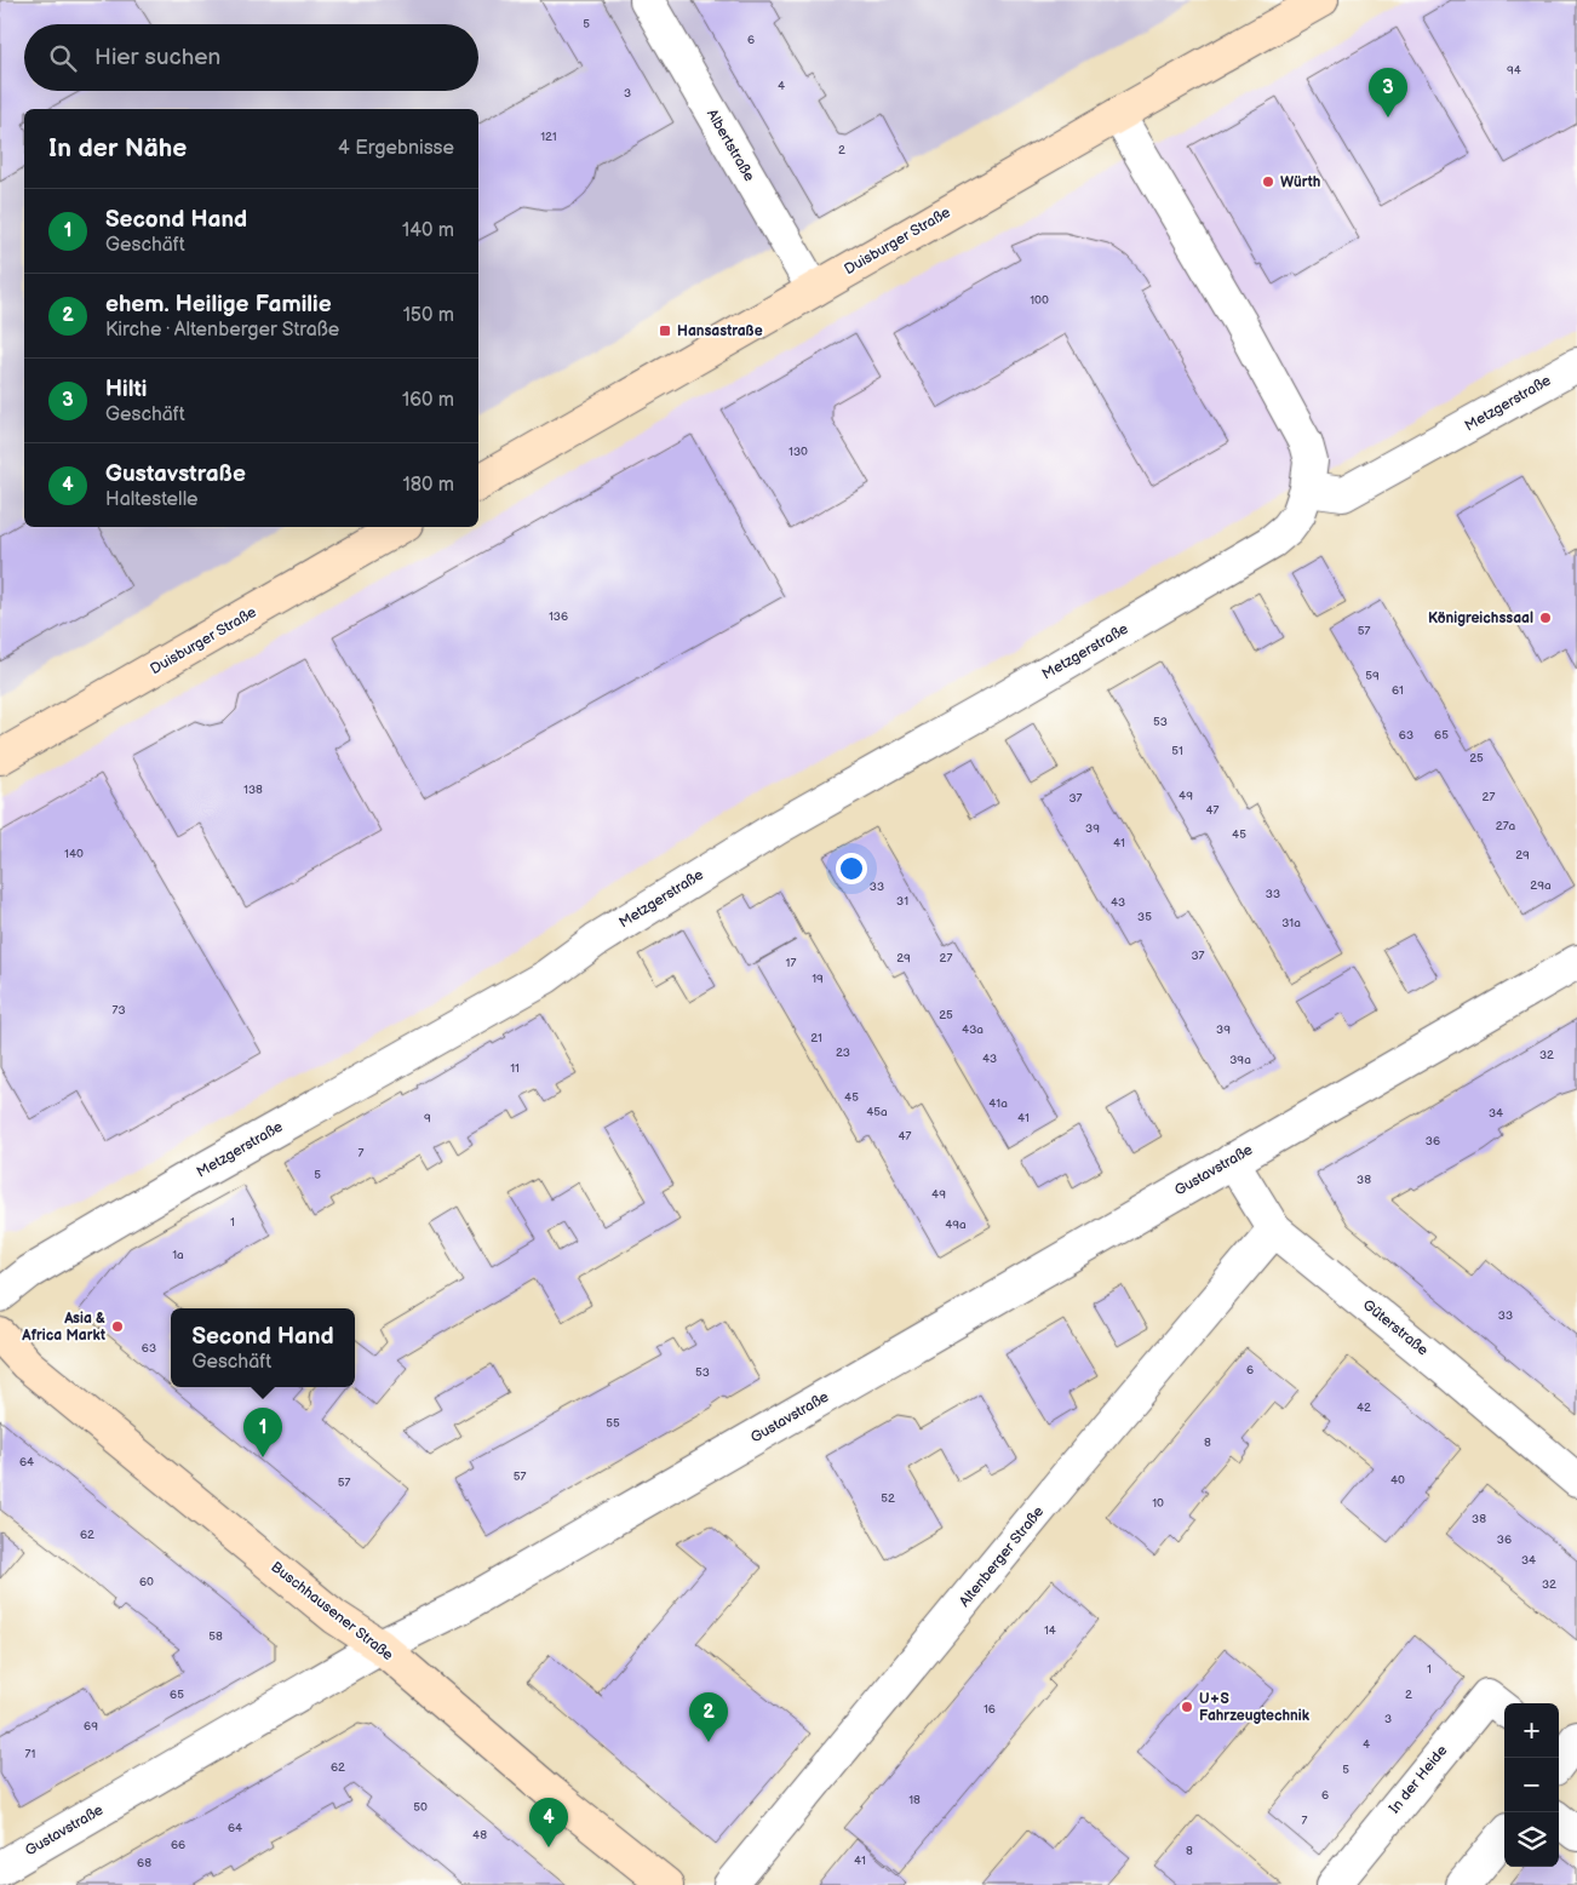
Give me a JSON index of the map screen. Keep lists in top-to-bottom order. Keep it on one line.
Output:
{"streets":{"main road":["Duisburger Straße","Buschhausener Straße"],"street":["Albertstraße","Metzgerstraße","Gustavstraße","Güterstraße","Altenberger Straße","In der Heide"]},"crossings":[["Albertstraße","Duisburger Straße"],["Duisburger Straße","Metzgerstraße"],["Gustavstraße","Güterstraße"],["Gustavstraße","Buschhausener Straße"],["Güterstraße","Altenberger Straße"]],"places":{"other":["Würth","Königreichssaal","Asia & Africa Markt","U+S Fahrzeugtechnik"],"transit":["Hansastraße"]},"house_numbers":["5","6","94","4","3","121","2","100","130","136","57","59","61","53","63","65","51","25","138","49","27","37","47","27a","39","45","41","140","29","29a","33","33","31","43","35","31a","37","29","27","17","19","73","25","43a","39","21","23","32","43","39a","11","45","41a","45a","34","9","41","47","36","7","5","38","49","1","49a","1a","33","63","6","53","42","55","8","64","57","40","57","52","10","38","62","36","34","60","32","14","58","1","65","2","16","3","69","4","71","62","5","6","18","50","7","64","48","66","8","41","68"],"page":{"search":"Hier suchen","pins":["3","1","2","4"],"heading":["In der Nähe","4 Ergebnisse"],"list":[{"mark":"1","name":"Second Hand","note":"Geschäft","value":"140 m"},{"mark":"2","name":"ehem. Heilige Familie","note":"Kirche · Altenberger Straße","value":"150 m"},{"mark":"3","name":"Hilti","note":"Geschäft","value":"160 m"},{"mark":"4","name":"Gustavstraße","note":"Haltestelle","value":"180 m"}],"popup":["Second Hand","Geschäft"],"map_buttons":["+","−"]}}
